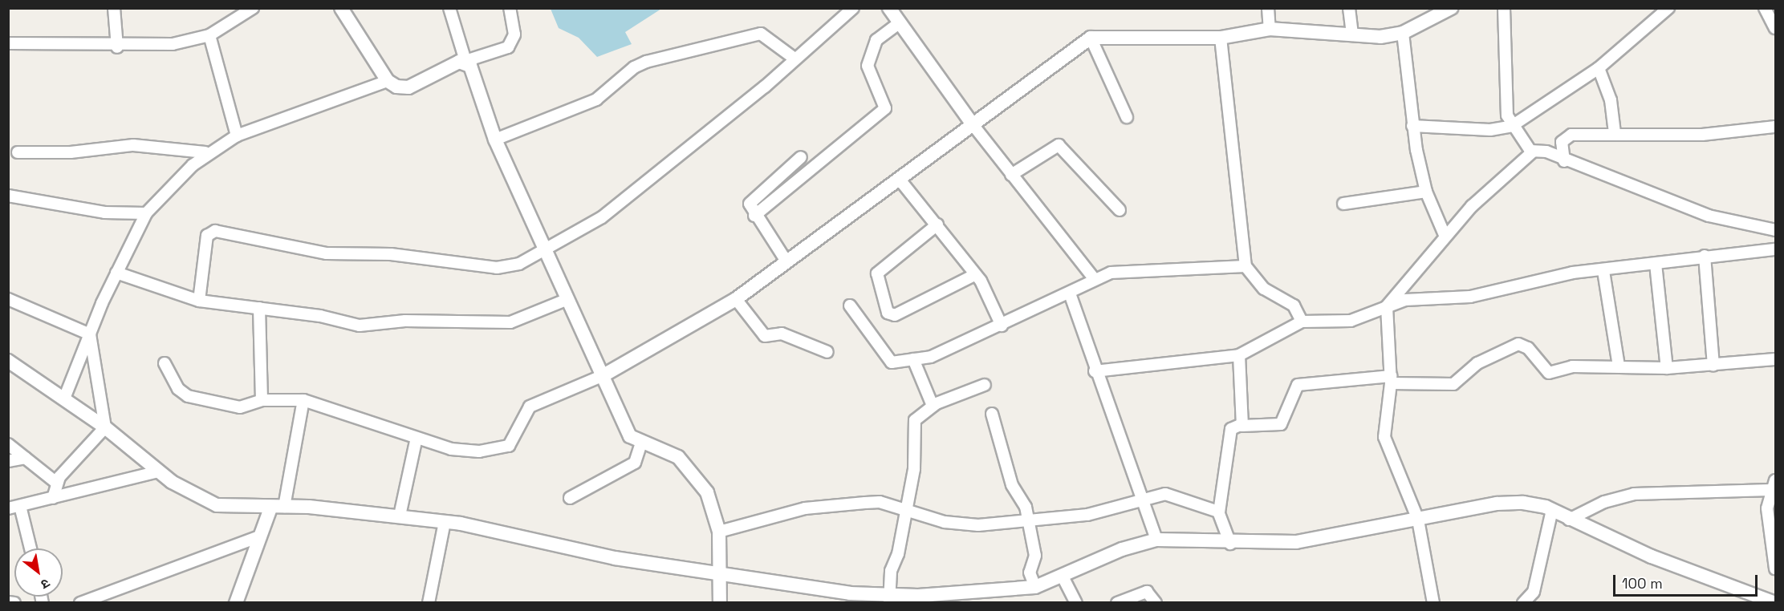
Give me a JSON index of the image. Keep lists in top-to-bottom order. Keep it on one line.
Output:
{"scale_bar":"100 m","north":"bottom right"}
